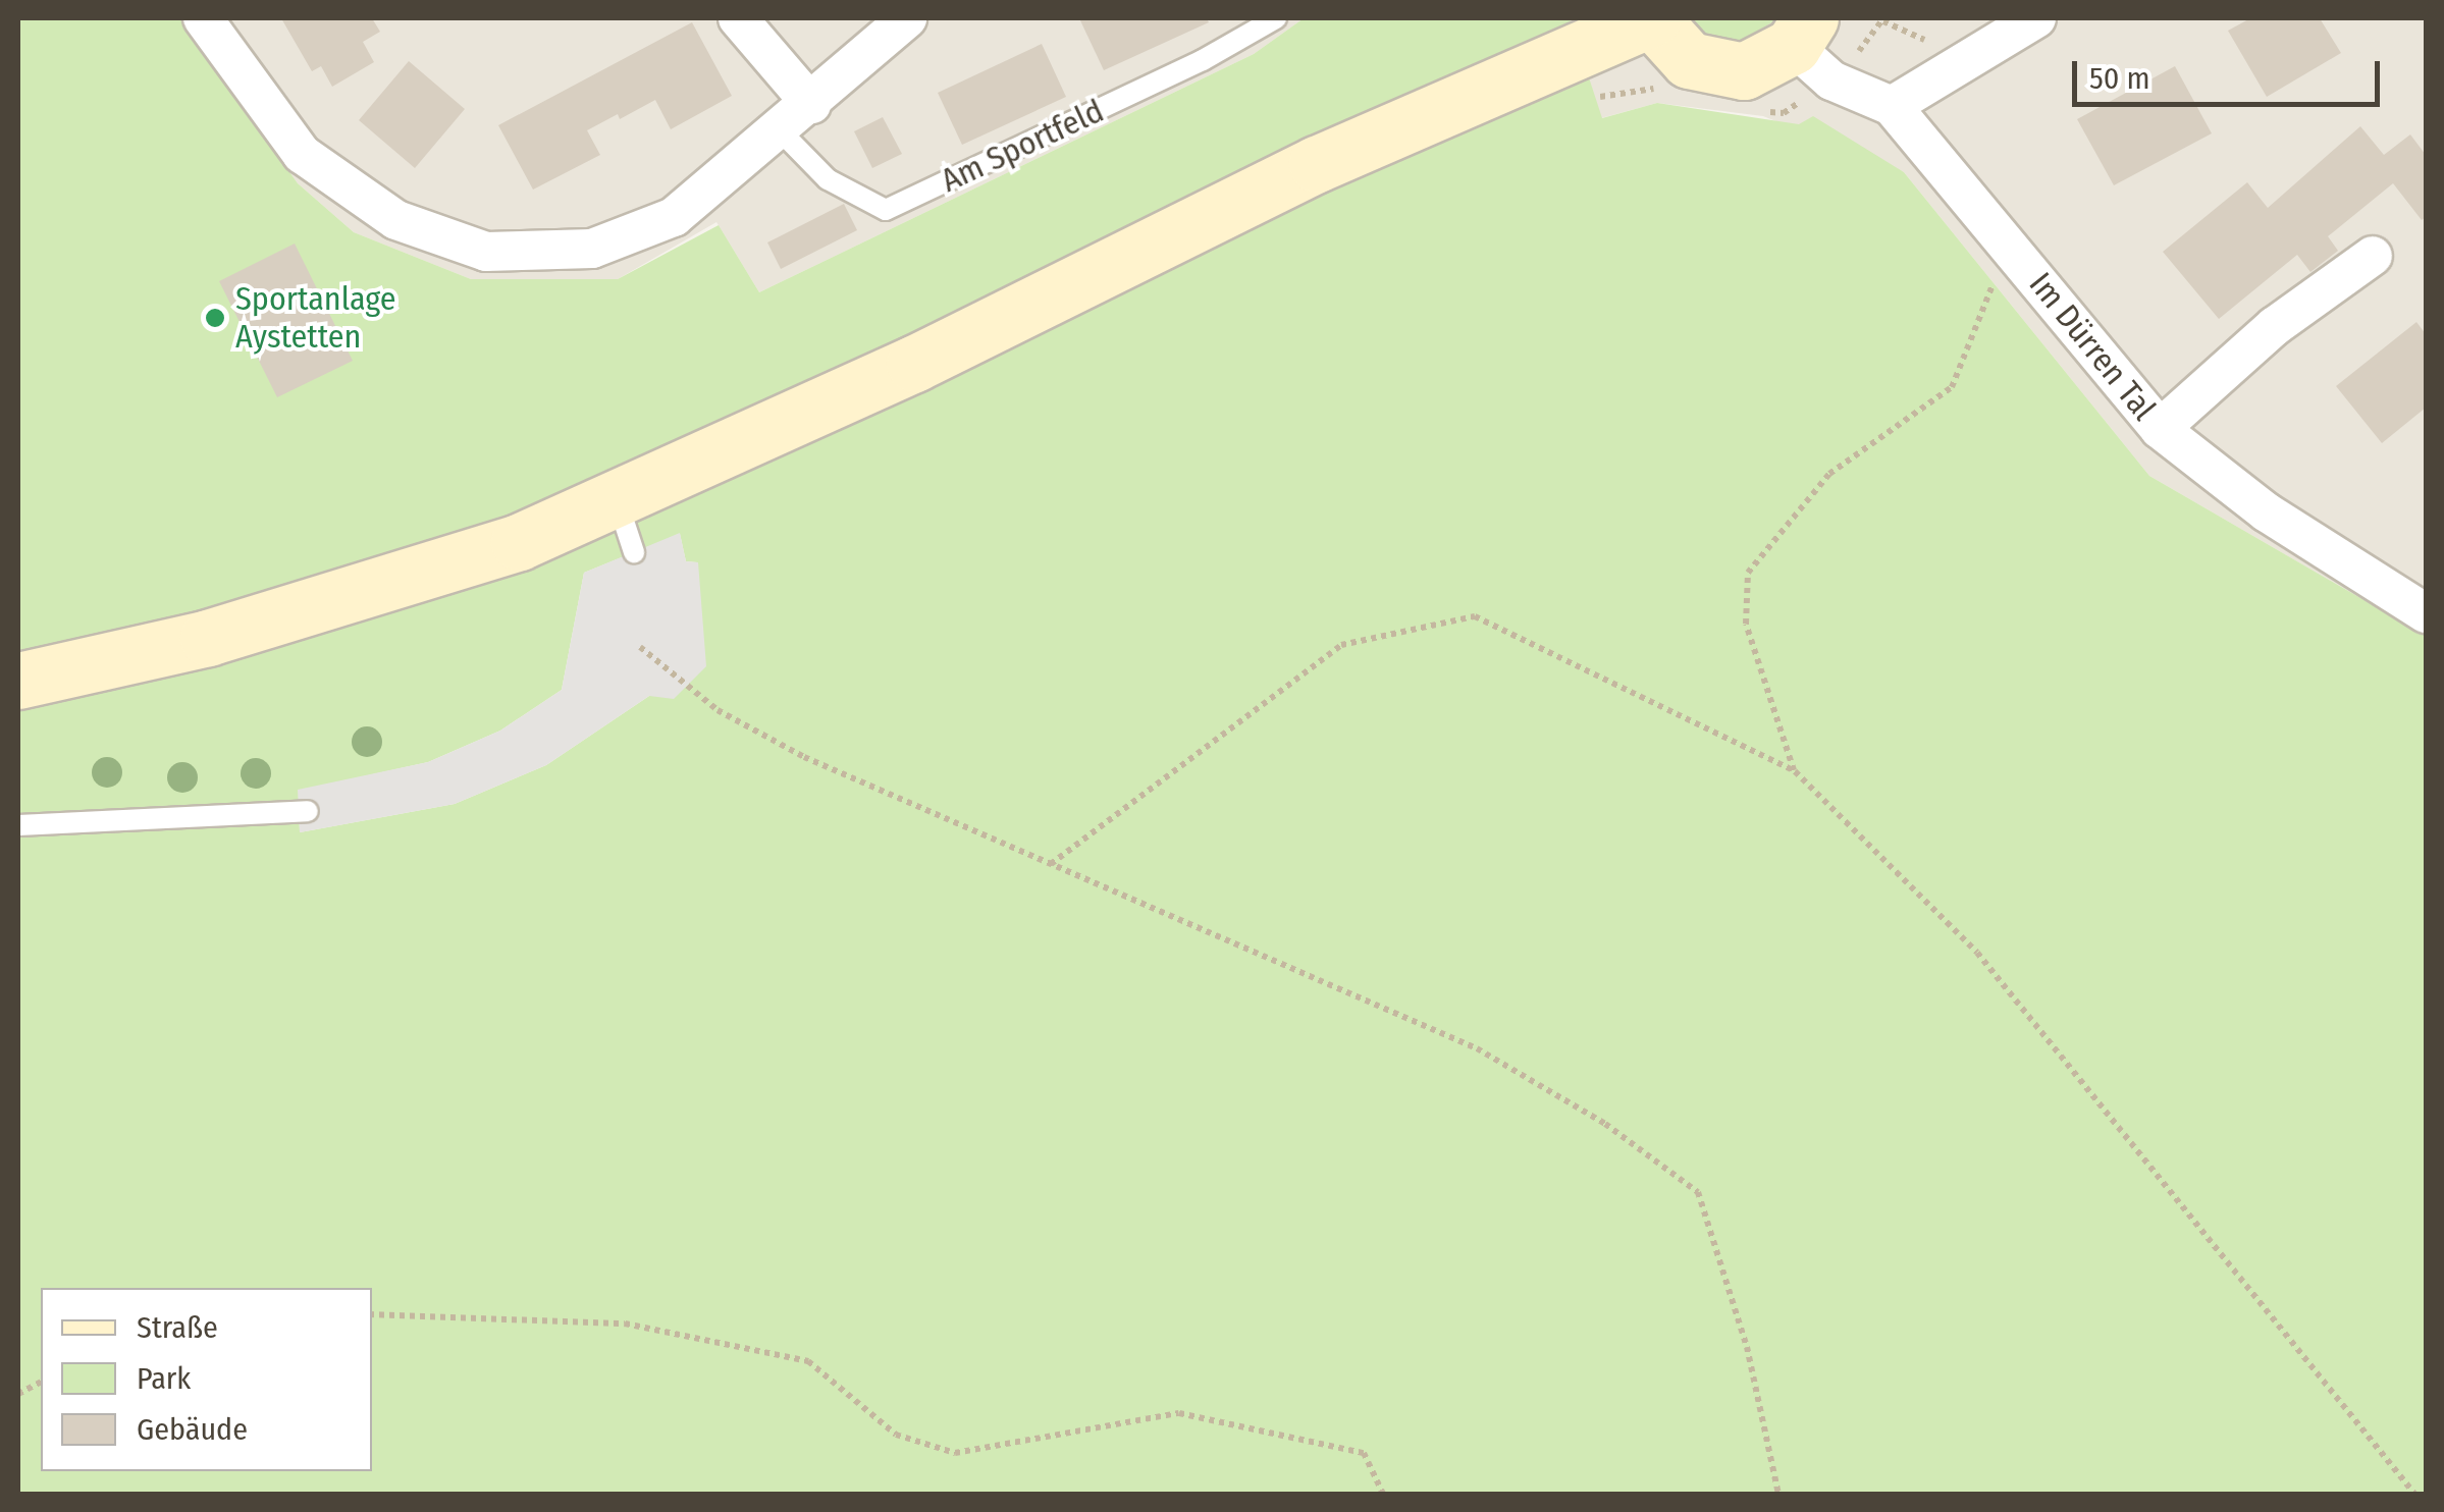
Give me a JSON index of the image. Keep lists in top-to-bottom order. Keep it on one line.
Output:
{"streets":{"street":["Im Dürren Tal"],"lane":["Am Sportfeld"]},"places":["Sportanlage Aystetten"],"legend":["Straße","Park","Gebäude"],"scale_bar":"50 m"}
